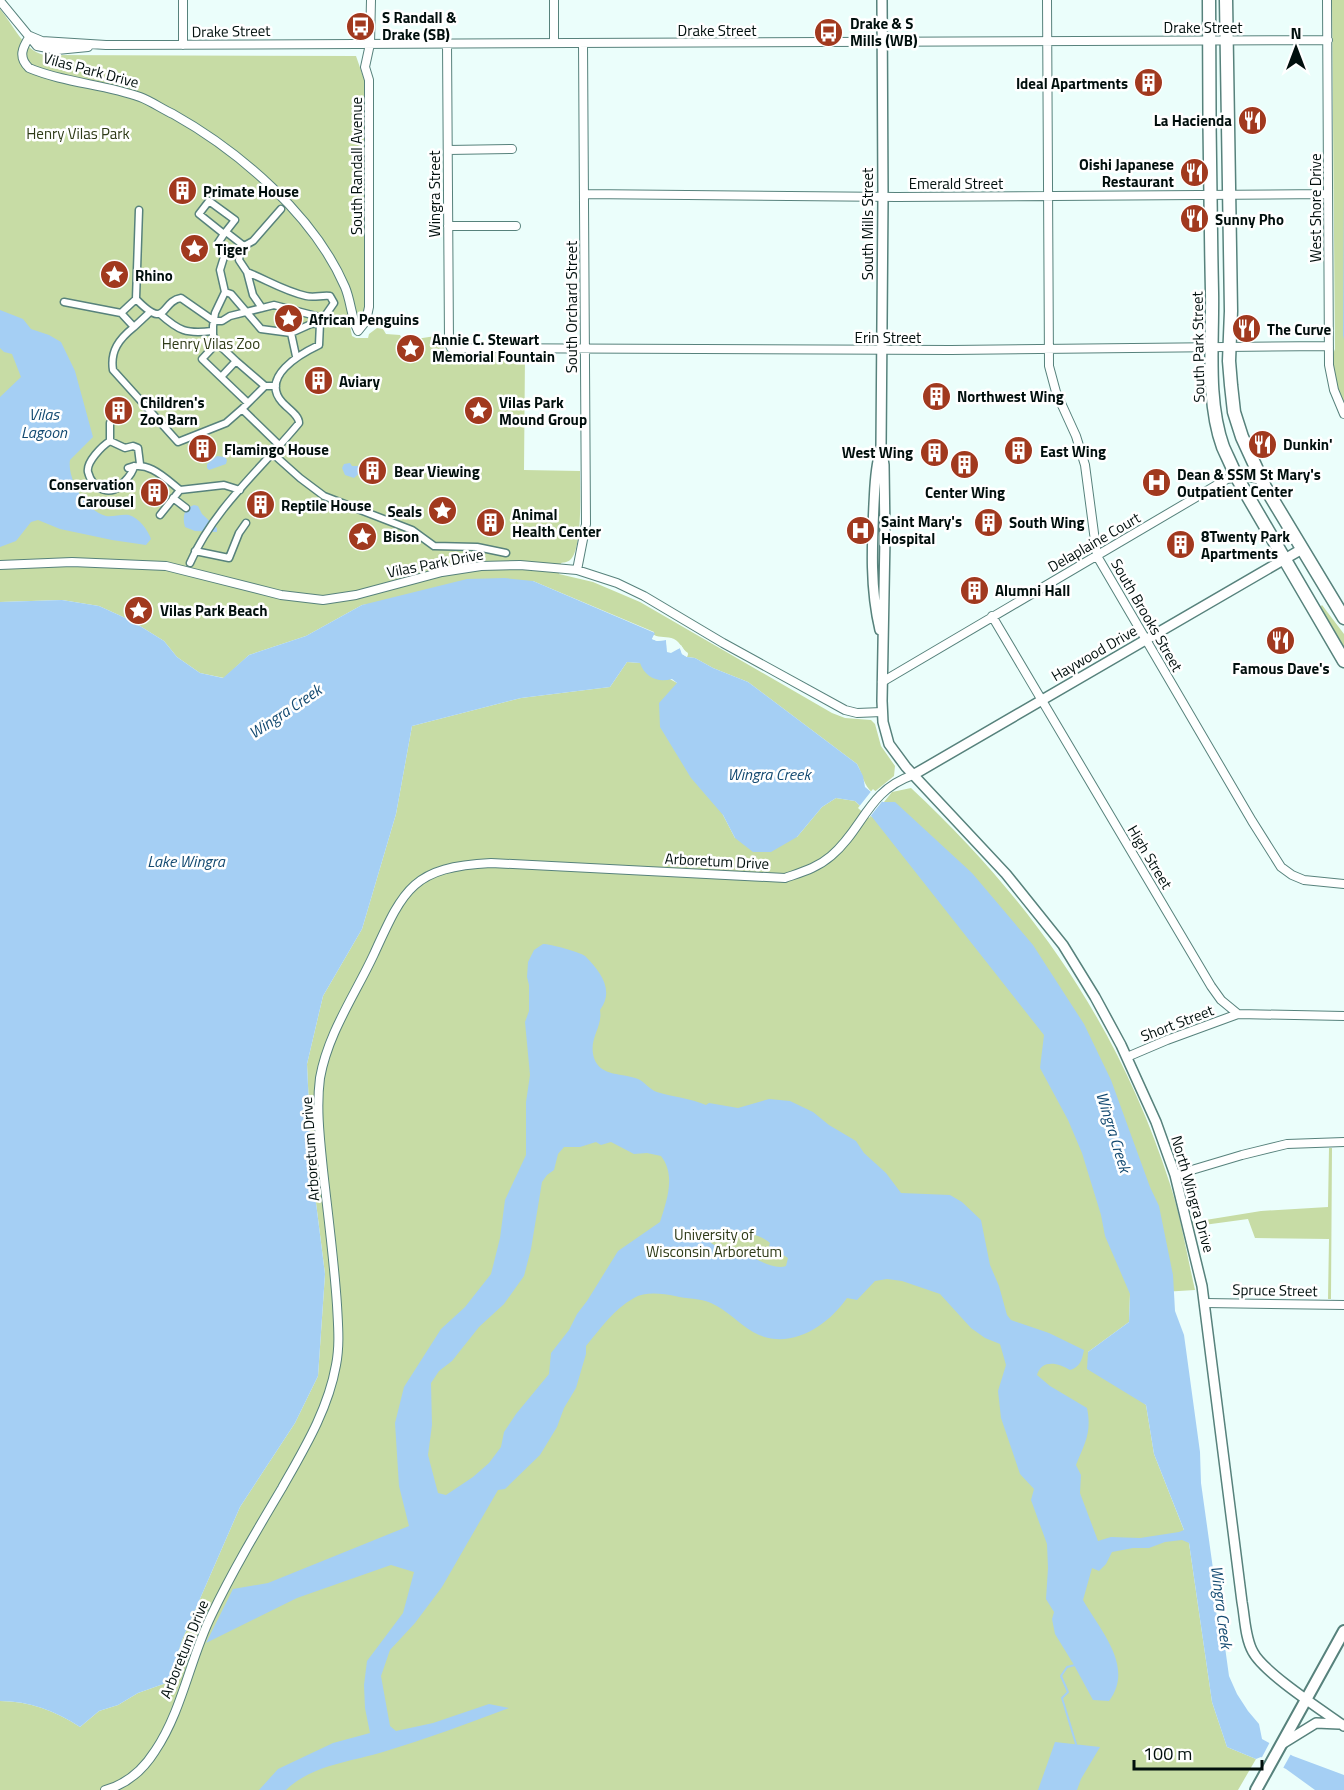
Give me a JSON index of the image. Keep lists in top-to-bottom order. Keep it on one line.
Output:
{"streets":{"main road":["South Park Street"],"street":["Drake Street","Vilas Park Drive","South Randall Avenue","Emerald Street","Wingra Street","West Shore Drive","South Mills Street","South Orchard Street","Erin Street","Delaplaine Court","South Brooks Street","Haywood Drive","High Street","Arboretum Drive","Short Street","North Wingra Drive","Spruce Street"]},"crossings":[["Drake Street","Vilas Park Drive"],["Drake Street","South Randall Avenue"],["Drake Street","Wingra Street"],["Drake Street","West Shore Drive"],["Drake Street","South Mills Street"],["Drake Street","South Orchard Street"],["Drake Street","South Park Street"],["Drake Street","South Brooks Street"],["Vilas Park Drive","South Randall Avenue"],["Vilas Park Drive","South Mills Street"],["Vilas Park Drive","South Orchard Street"],["Emerald Street","West Shore Drive"],["Emerald Street","South Mills Street"],["Emerald Street","South Orchard Street"],["Emerald Street","South Park Street"],["Emerald Street","South Brooks Street"],["Wingra Street","Erin Street"],["West Shore Drive","Erin Street"],["South Mills Street","Erin Street"],["South Mills Street","Delaplaine Court"],["South Mills Street","North Wingra Drive"],["South Orchard Street","Erin Street"],["Erin Street","South Park Street"],["Erin Street","South Brooks Street"],["South Park Street","Delaplaine Court"],["South Park Street","Haywood Drive"],["Delaplaine Court","South Brooks Street"],["Delaplaine Court","High Street"],["South Brooks Street","Haywood Drive"],["Haywood Drive","High Street"],["Haywood Drive","Arboretum Drive"],["Haywood Drive","North Wingra Drive"],["High Street","Short Street"],["Short Street","North Wingra Drive"],["North Wingra Drive","Spruce Street"]],"water":["Vilas Lagoon","Wingra Creek","Lake Wingra"],"parks":["Henry Vilas Park","Henry Vilas Zoo","University of Wisconsin Arboretum"],"places":{"bus stop":["S Randall & Drake (SB)","Drake & S Mills (WB)"],"building":["Ideal Apartments","Primate House","Aviary","Northwest Wing","Children's Zoo Barn","Flamingo House","East Wing","West Wing","Center Wing","Bear Viewing","Conservation Carousel","Reptile House","South Wing","Animal Health Center","8Twenty Park Apartments","Alumni Hall"],"restaurant":["La Hacienda","Oishi Japanese Restaurant","Sunny Pho","The Curve","Dunkin'","Famous Dave's"],"place":["Tiger","Rhino","African Penguins","Annie C. Stewart Memorial Fountain","Vilas Park Mound Group","Seals","Bison","Vilas Park Beach"],"hospital":["Dean & SSM St Mary's Outpatient Center","Saint Mary's Hospital"]},"scale_bar":"100 m","north":"top"}
